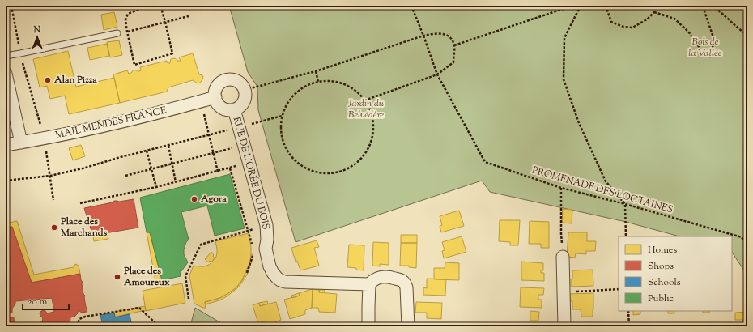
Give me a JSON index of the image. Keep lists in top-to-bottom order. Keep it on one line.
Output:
{"streets":{"street":["MAIL MENDÈS FRANCE","RUE DE L'ORÉE DU BOIS"],"path":["PROMENADE DES LOCTAINES"]},"crossings":[["MAIL MENDÈS FRANCE","RUE DE L'ORÉE DU BOIS"]],"parks":["Bois de la Vallée","Jardin du Belvédère"],"places":["Alan Pizza","Agora","Place des Marchands","Place des Amoureux"],"legend":["Homes","Shops","Schools","Public"],"scale_bar":"20 m","north":"top"}
